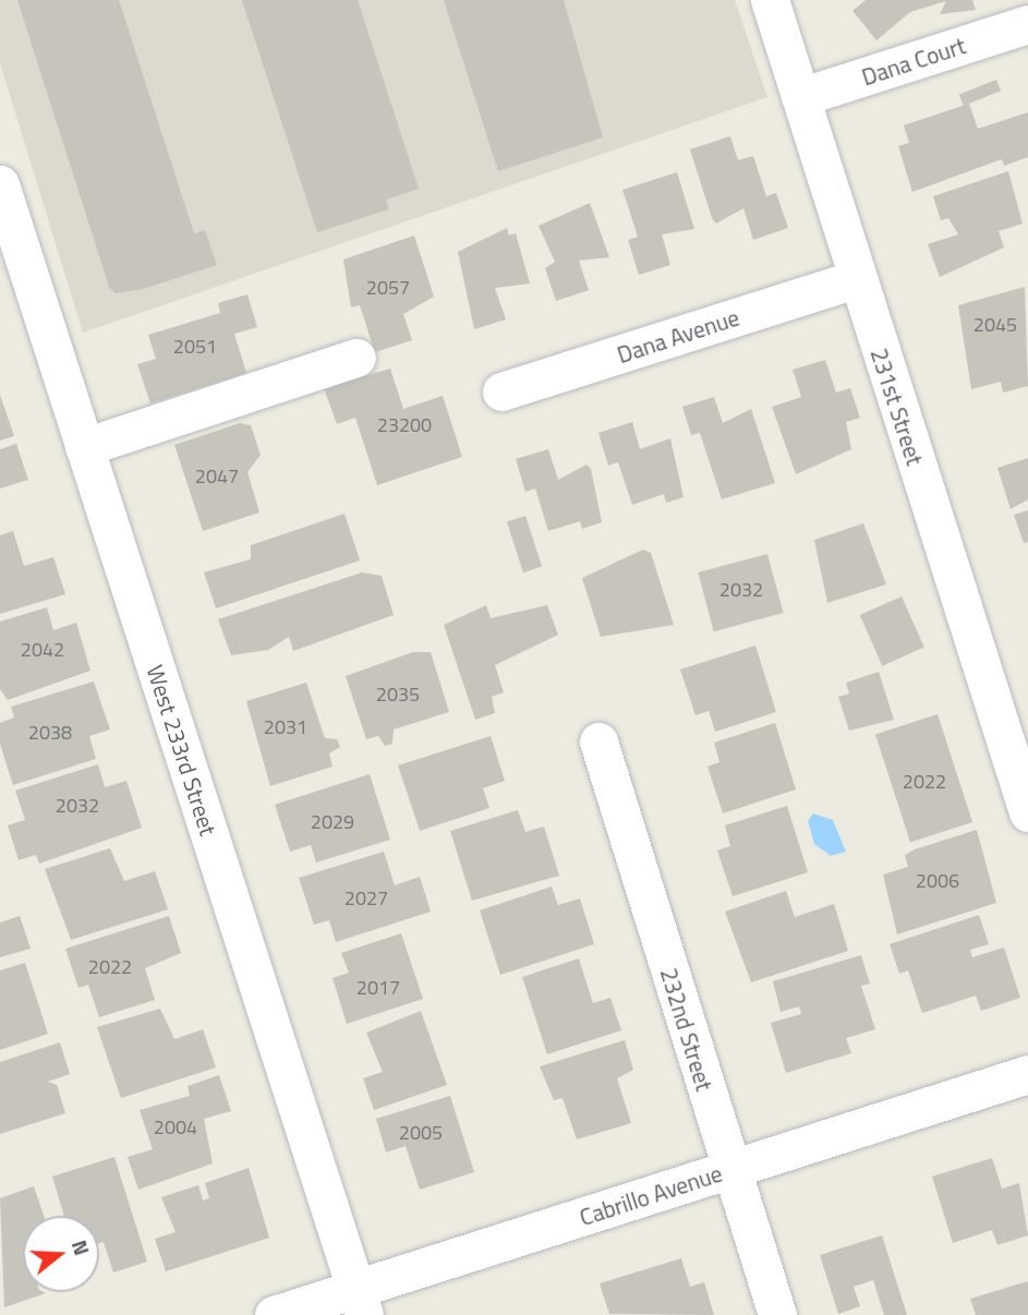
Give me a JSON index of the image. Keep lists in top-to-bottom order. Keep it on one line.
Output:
{"streets":{"street":["Dana Court","Dana Avenue","231st Street","West 233rd Street","232nd Street","Cabrillo Avenue"]},"crossings":[["Dana Court","231st Street"],["Dana Avenue","231st Street"],["West 233rd Street","Cabrillo Avenue"],["232nd Street","Cabrillo Avenue"]],"house_numbers":["2057","2045","2051","23200","2047","2032","2042","2035","2031","2038","2022","2032","2029","2006","2027","2022","2017","2004","2005"],"north":"right"}
